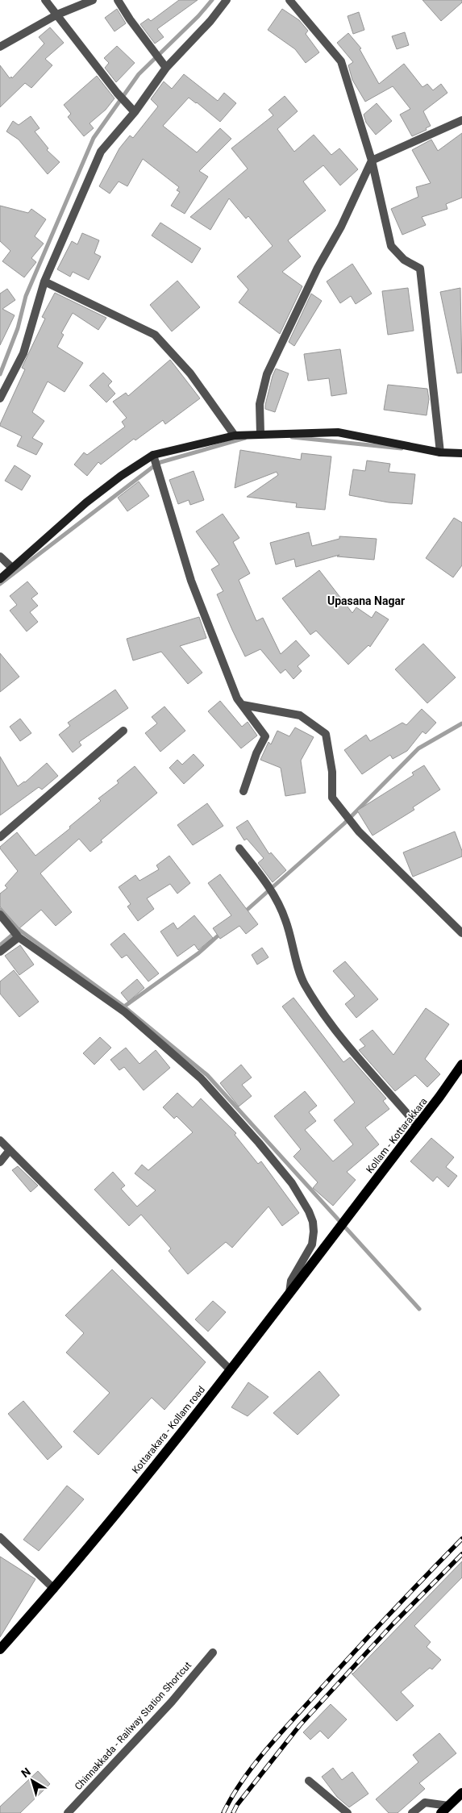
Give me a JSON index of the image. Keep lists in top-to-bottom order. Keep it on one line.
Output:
{"streets":{"main road":["Kollam - Kottarakkara","Kottarakara - Kollam road"],"street":["Chinnakkada - Railway Station Shortcut"]},"crossings":[["Kollam - Kottarakkara","Kottarakara - Kollam road"]],"districts":["Upasana Nagar"],"north":"top left"}
